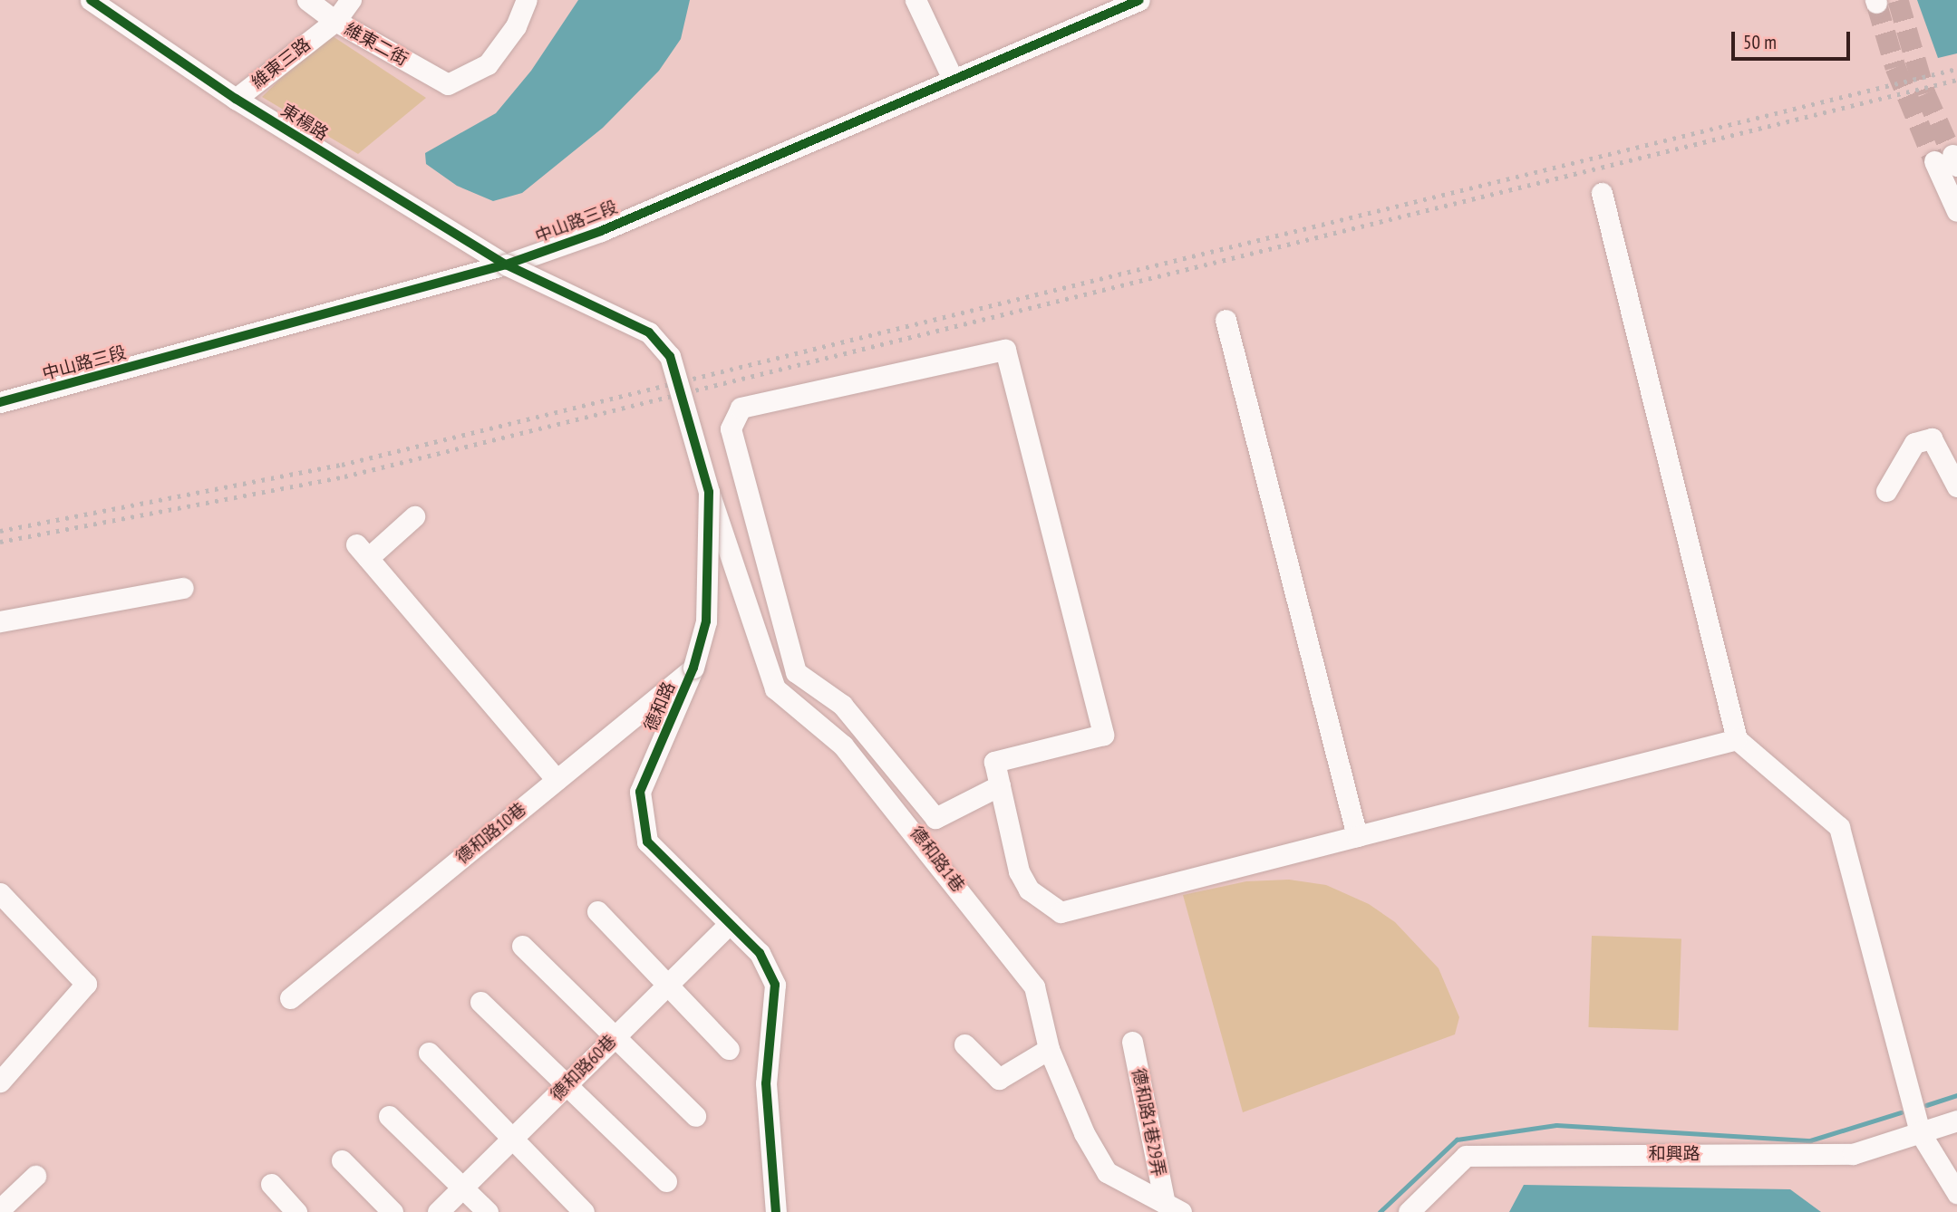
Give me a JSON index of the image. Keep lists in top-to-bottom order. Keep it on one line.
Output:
{"streets":{"street":["維東二街","維東三路","東楊路","中山路三段","德和路","德和路10巷","德和路1巷","德和路60巷","德和路1巷29弄","和興路"]},"crossings":[["維東二街","維東三路"],["維東三路","東楊路"],["東楊路","中山路三段"],["東楊路","德和路"],["中山路三段","德和路"],["德和路","德和路10巷"],["德和路","德和路1巷"],["德和路","德和路60巷"],["德和路1巷","德和路1巷29弄"]],"scale_bar":"50 m"}
